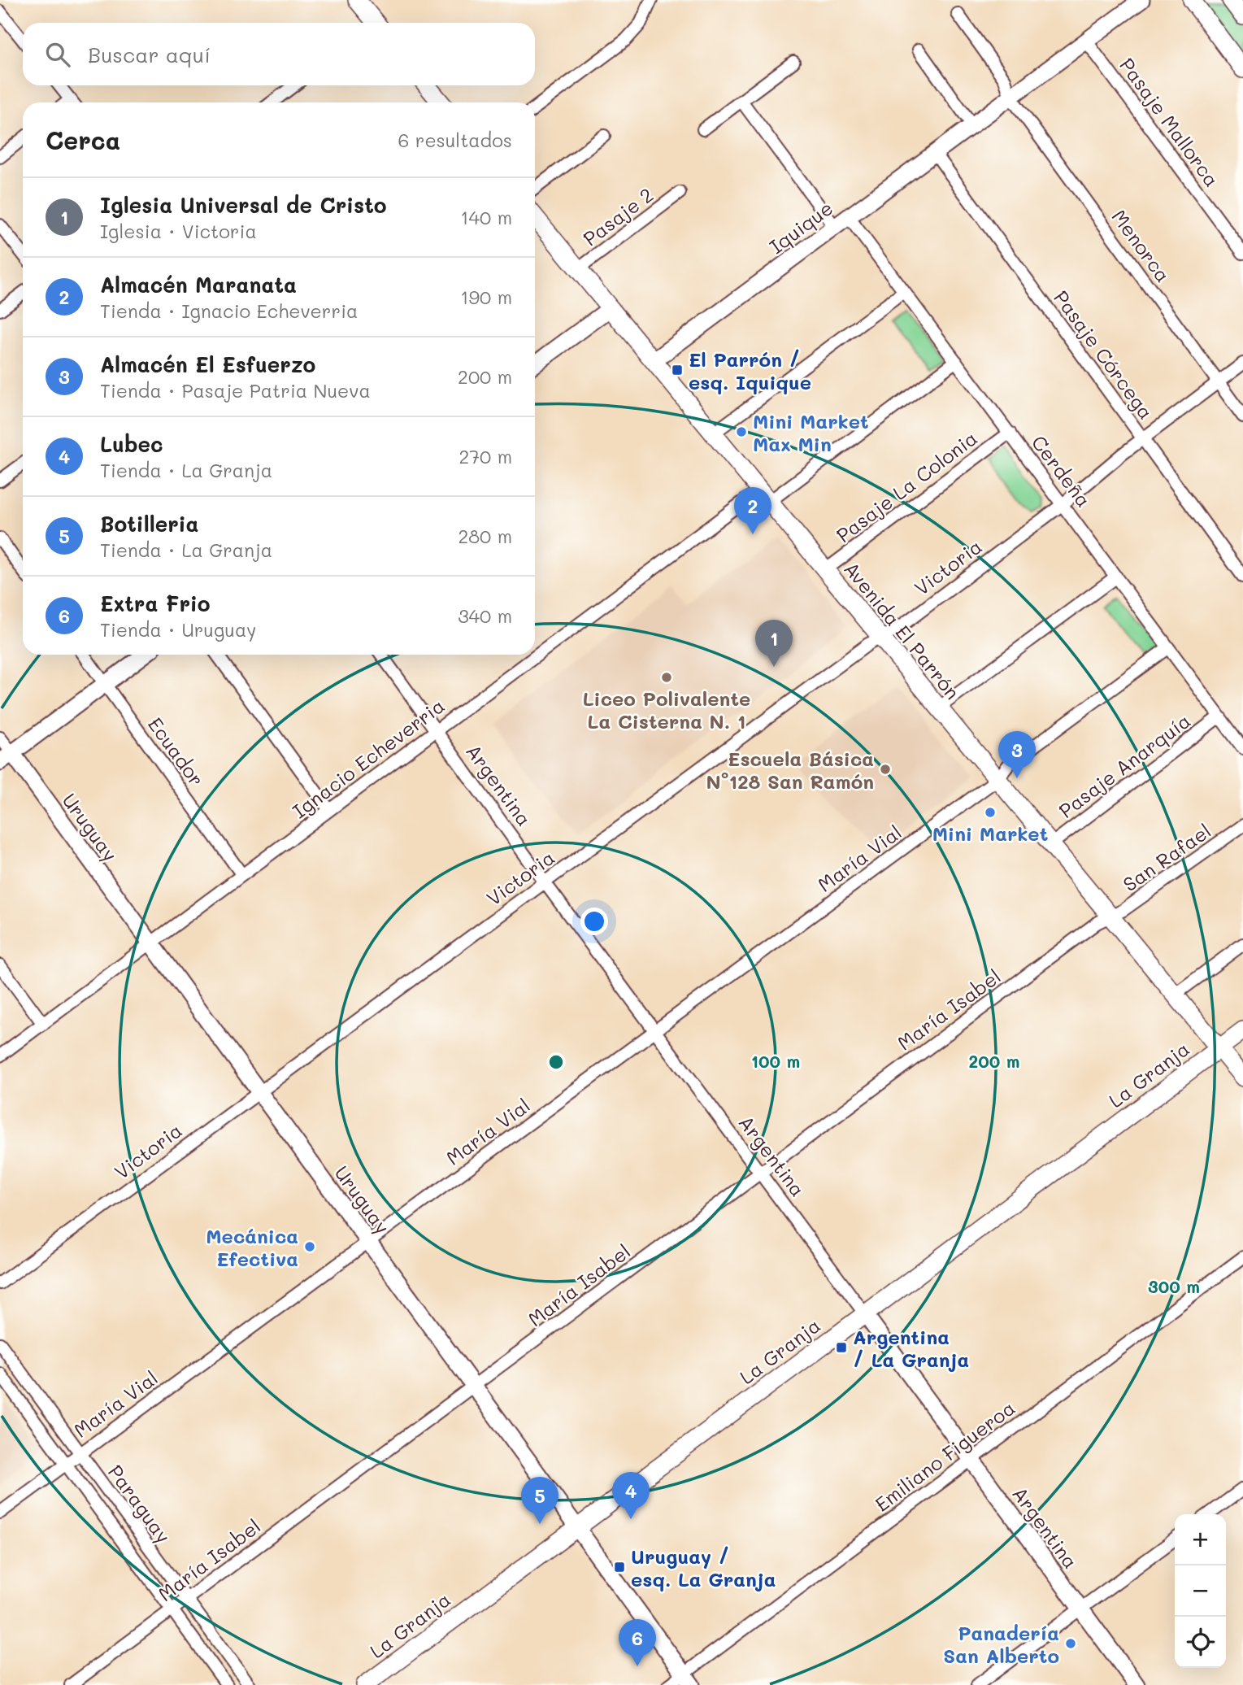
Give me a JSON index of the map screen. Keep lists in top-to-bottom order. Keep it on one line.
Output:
{"streets":{"main road":["Avenida El Parrón","La Granja"],"street":["Pasaje Mallorca","Pasaje 2","Iquique","Menorca","Pasaje Córcega","Cerdeña","Pasaje La Colonia","Victoria","Ecuador","Ignacio Echeverria","Pasaje Anarquía","Argentina","Uruguay","San Rafael","María Vial","María Isabel","Emiliano Figueroa","Paraguay"]},"crossings":[["Pasaje Mallorca","Iquique"],["Pasaje 2","Avenida El Parrón"],["Iquique","Menorca"],["Iquique","Pasaje Córcega"],["Iquique","Cerdeña"],["Iquique","Avenida El Parrón"],["Menorca","Victoria"],["Pasaje Córcega","Victoria"],["Cerdeña","Pasaje La Colonia"],["Cerdeña","Victoria"],["Cerdeña","Ignacio Echeverria"],["Cerdeña","Pasaje Anarquía"],["Cerdeña","María Vial"],["Pasaje La Colonia","Avenida El Parrón"],["Victoria","Avenida El Parrón"],["Victoria","Argentina"],["Victoria","Uruguay"],["Avenida El Parrón","Ignacio Echeverria"],["Avenida El Parrón","Pasaje Anarquía"],["Avenida El Parrón","San Rafael"],["Avenida El Parrón","María Vial"],["Avenida El Parrón","María Isabel"],["Avenida El Parrón","La Granja"],["Ecuador","Ignacio Echeverria"],["Ignacio Echeverria","Argentina"],["Ignacio Echeverria","Uruguay"],["Argentina","María Vial"],["Argentina","María Isabel"],["Argentina","La Granja"],["Argentina","Emiliano Figueroa"],["Uruguay","María Vial"],["Uruguay","María Isabel"],["Uruguay","La Granja"],["Uruguay","Emiliano Figueroa"],["San Rafael","María Isabel"],["María Vial","Paraguay"],["María Isabel","Paraguay"]],"places":{"transit":["El Parrón / esq. Iquique","Argentina / La Granja","Uruguay / esq. La Granja"],"other":["Mini Market Max Min","Liceo Polivalente La Cisterna N. 1","Escuela Básica N°128 San Ramón","Mini Market","Mecánica Efectiva","Panadería San Alberto"]},"page":{"search":"Buscar aquí","heading":["Cerca","6 resultados"],"list":[{"mark":"1","name":"Iglesia Universal de Cristo","note":"Iglesia · Victoria","value":"140 m"},{"mark":"2","name":"Almacén Maranata","note":"Tienda · Ignacio Echeverria","value":"190 m"},{"mark":"3","name":"Almacén El Esfuerzo","note":"Tienda · Pasaje Patria Nueva","value":"200 m"},{"mark":"4","name":"Lubec","note":"Tienda · La Granja","value":"270 m"},{"mark":"5","name":"Botilleria","note":"Tienda · La Granja","value":"280 m"},{"mark":"6","name":"Extra Frio","note":"Tienda · Uruguay","value":"340 m"}],"pins":["2","1","3","4","5","6"],"map_buttons":["+","−"]},"rings":["100 m","200 m","300 m"]}
